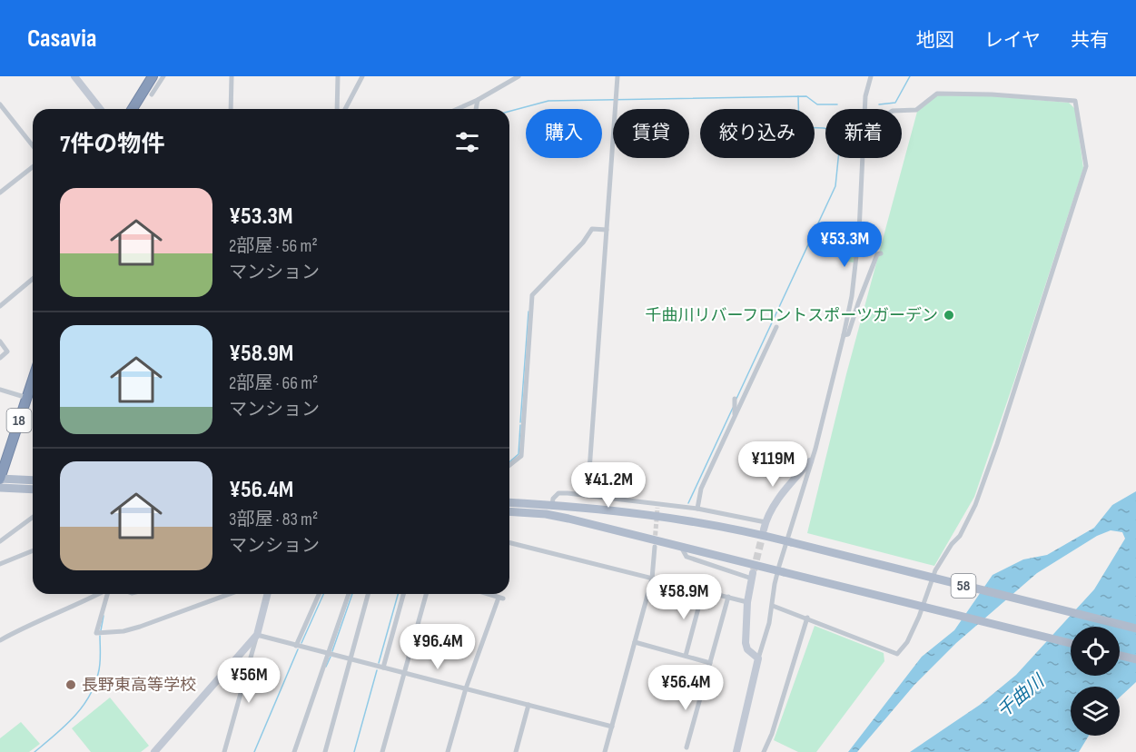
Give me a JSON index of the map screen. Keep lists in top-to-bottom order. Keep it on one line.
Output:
{"streets":{"highway":["18"],"main road":["58"]},"water":["千曲川"],"places":["千曲川リバーフロントスポーツガーデン","長野東高等学校"],"page":{"header":"Casavia","nav":["地図","レイヤ","共有"],"chip":["購入","賃貸","絞り込み","新着"],"heading":"7件の物件","list":[{"name":"¥53.3M","note":"2部屋 · 56 m² · マンション"},{"name":"¥58.9M","note":"2部屋 · 66 m² · マンション"},{"name":"¥56.4M","note":"3部屋 · 83 m² · マンション"}],"price":["¥53.3M","¥119M","¥41.2M","¥58.9M","¥96.4M","¥56M","¥56.4M"]}}
